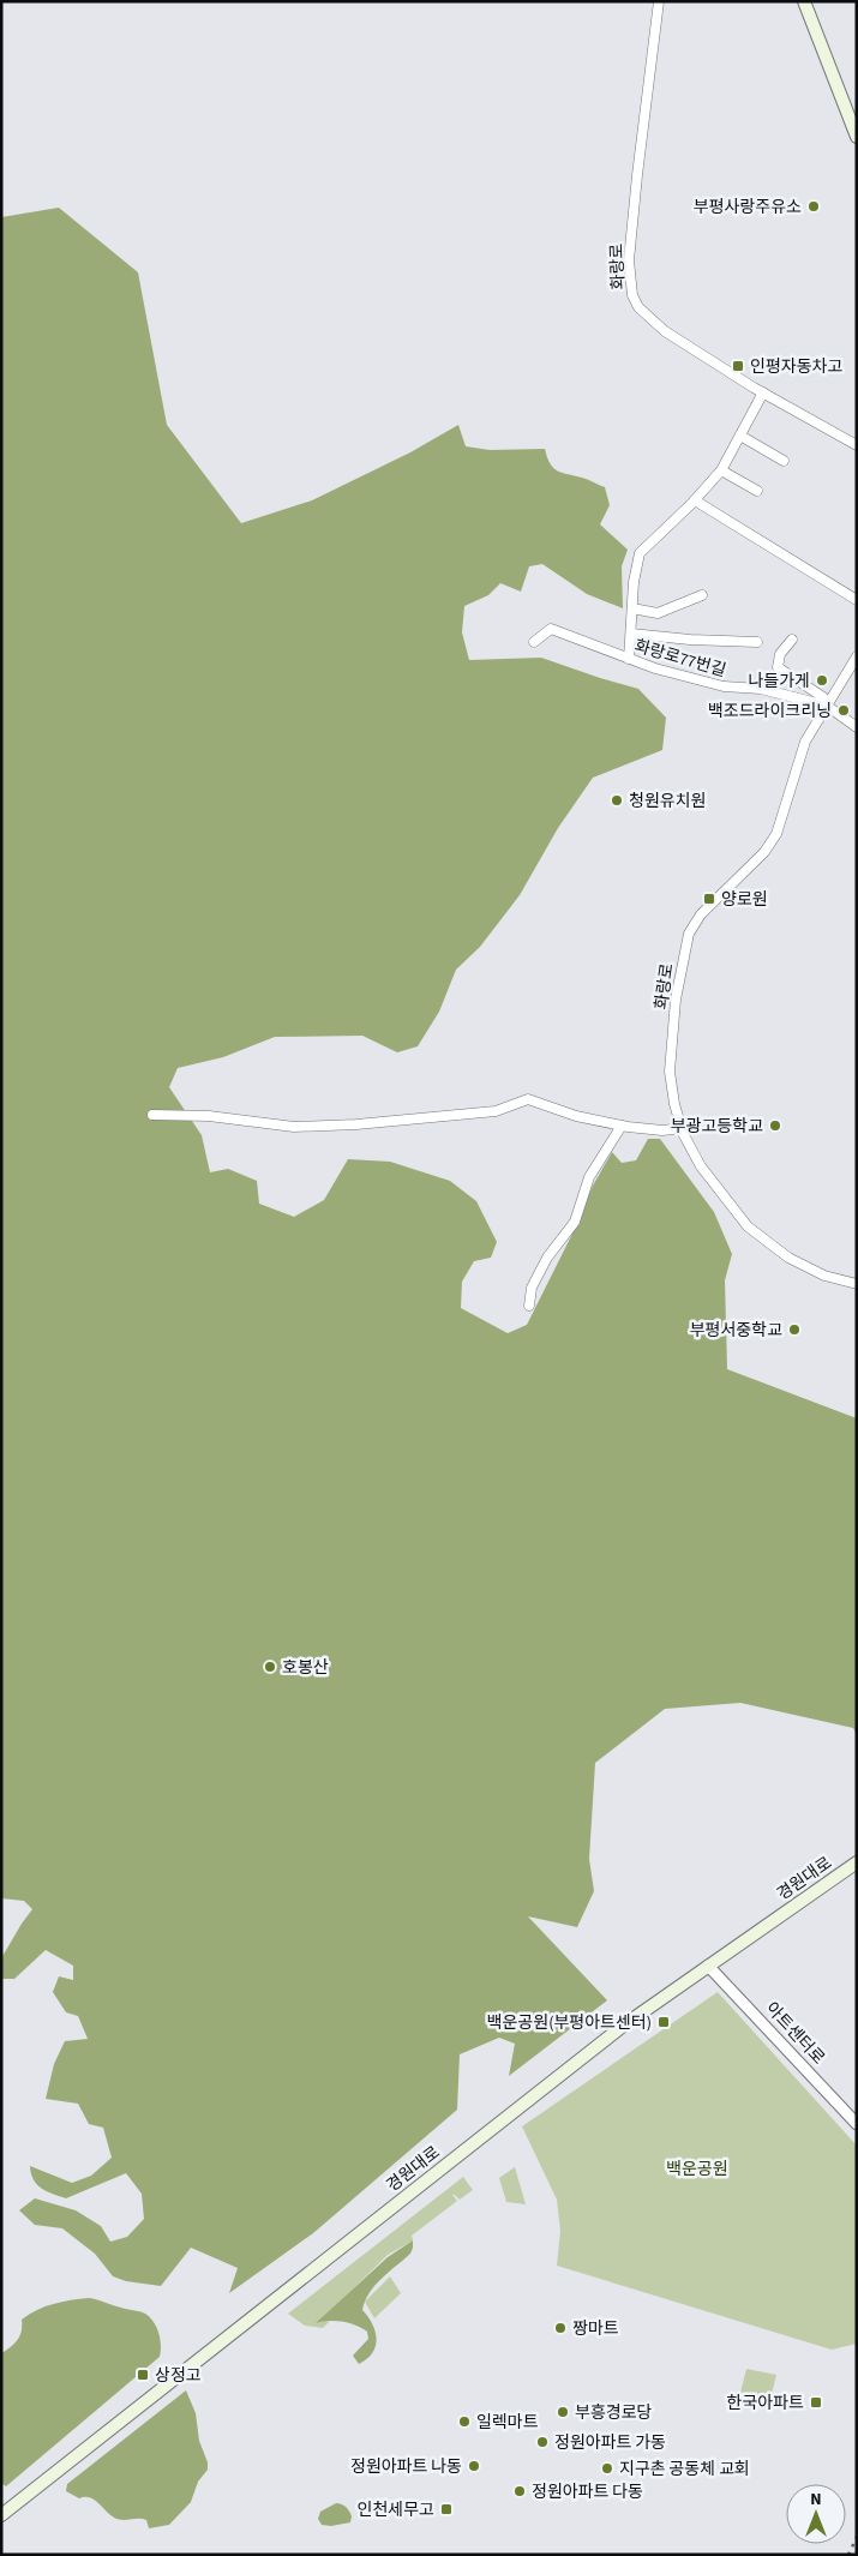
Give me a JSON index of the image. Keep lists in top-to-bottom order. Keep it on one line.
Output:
{"streets":{"main road":["경원대로"],"street":["화랑로","화랑로77번길","아트센터로"]},"crossings":[["화랑로","화랑로77번길"],["경원대로","아트센터로"]],"parks":["백운공원"],"places":{"other":["부평사랑주유소","나들가게","백조드라이크리닝","청원유치원","부광고등학교","부평서중학교","호봉산","짱마트","부흥경로당","일렉마트","정원아파트 가동","정원아파트 나동","지구촌 공동체 교회","정원아파트 다동"],"transit":["인평자동차고","양로원","백운공원(부평아트센터)","상정고","한국아파트","인천세무고"]},"north":"top"}
